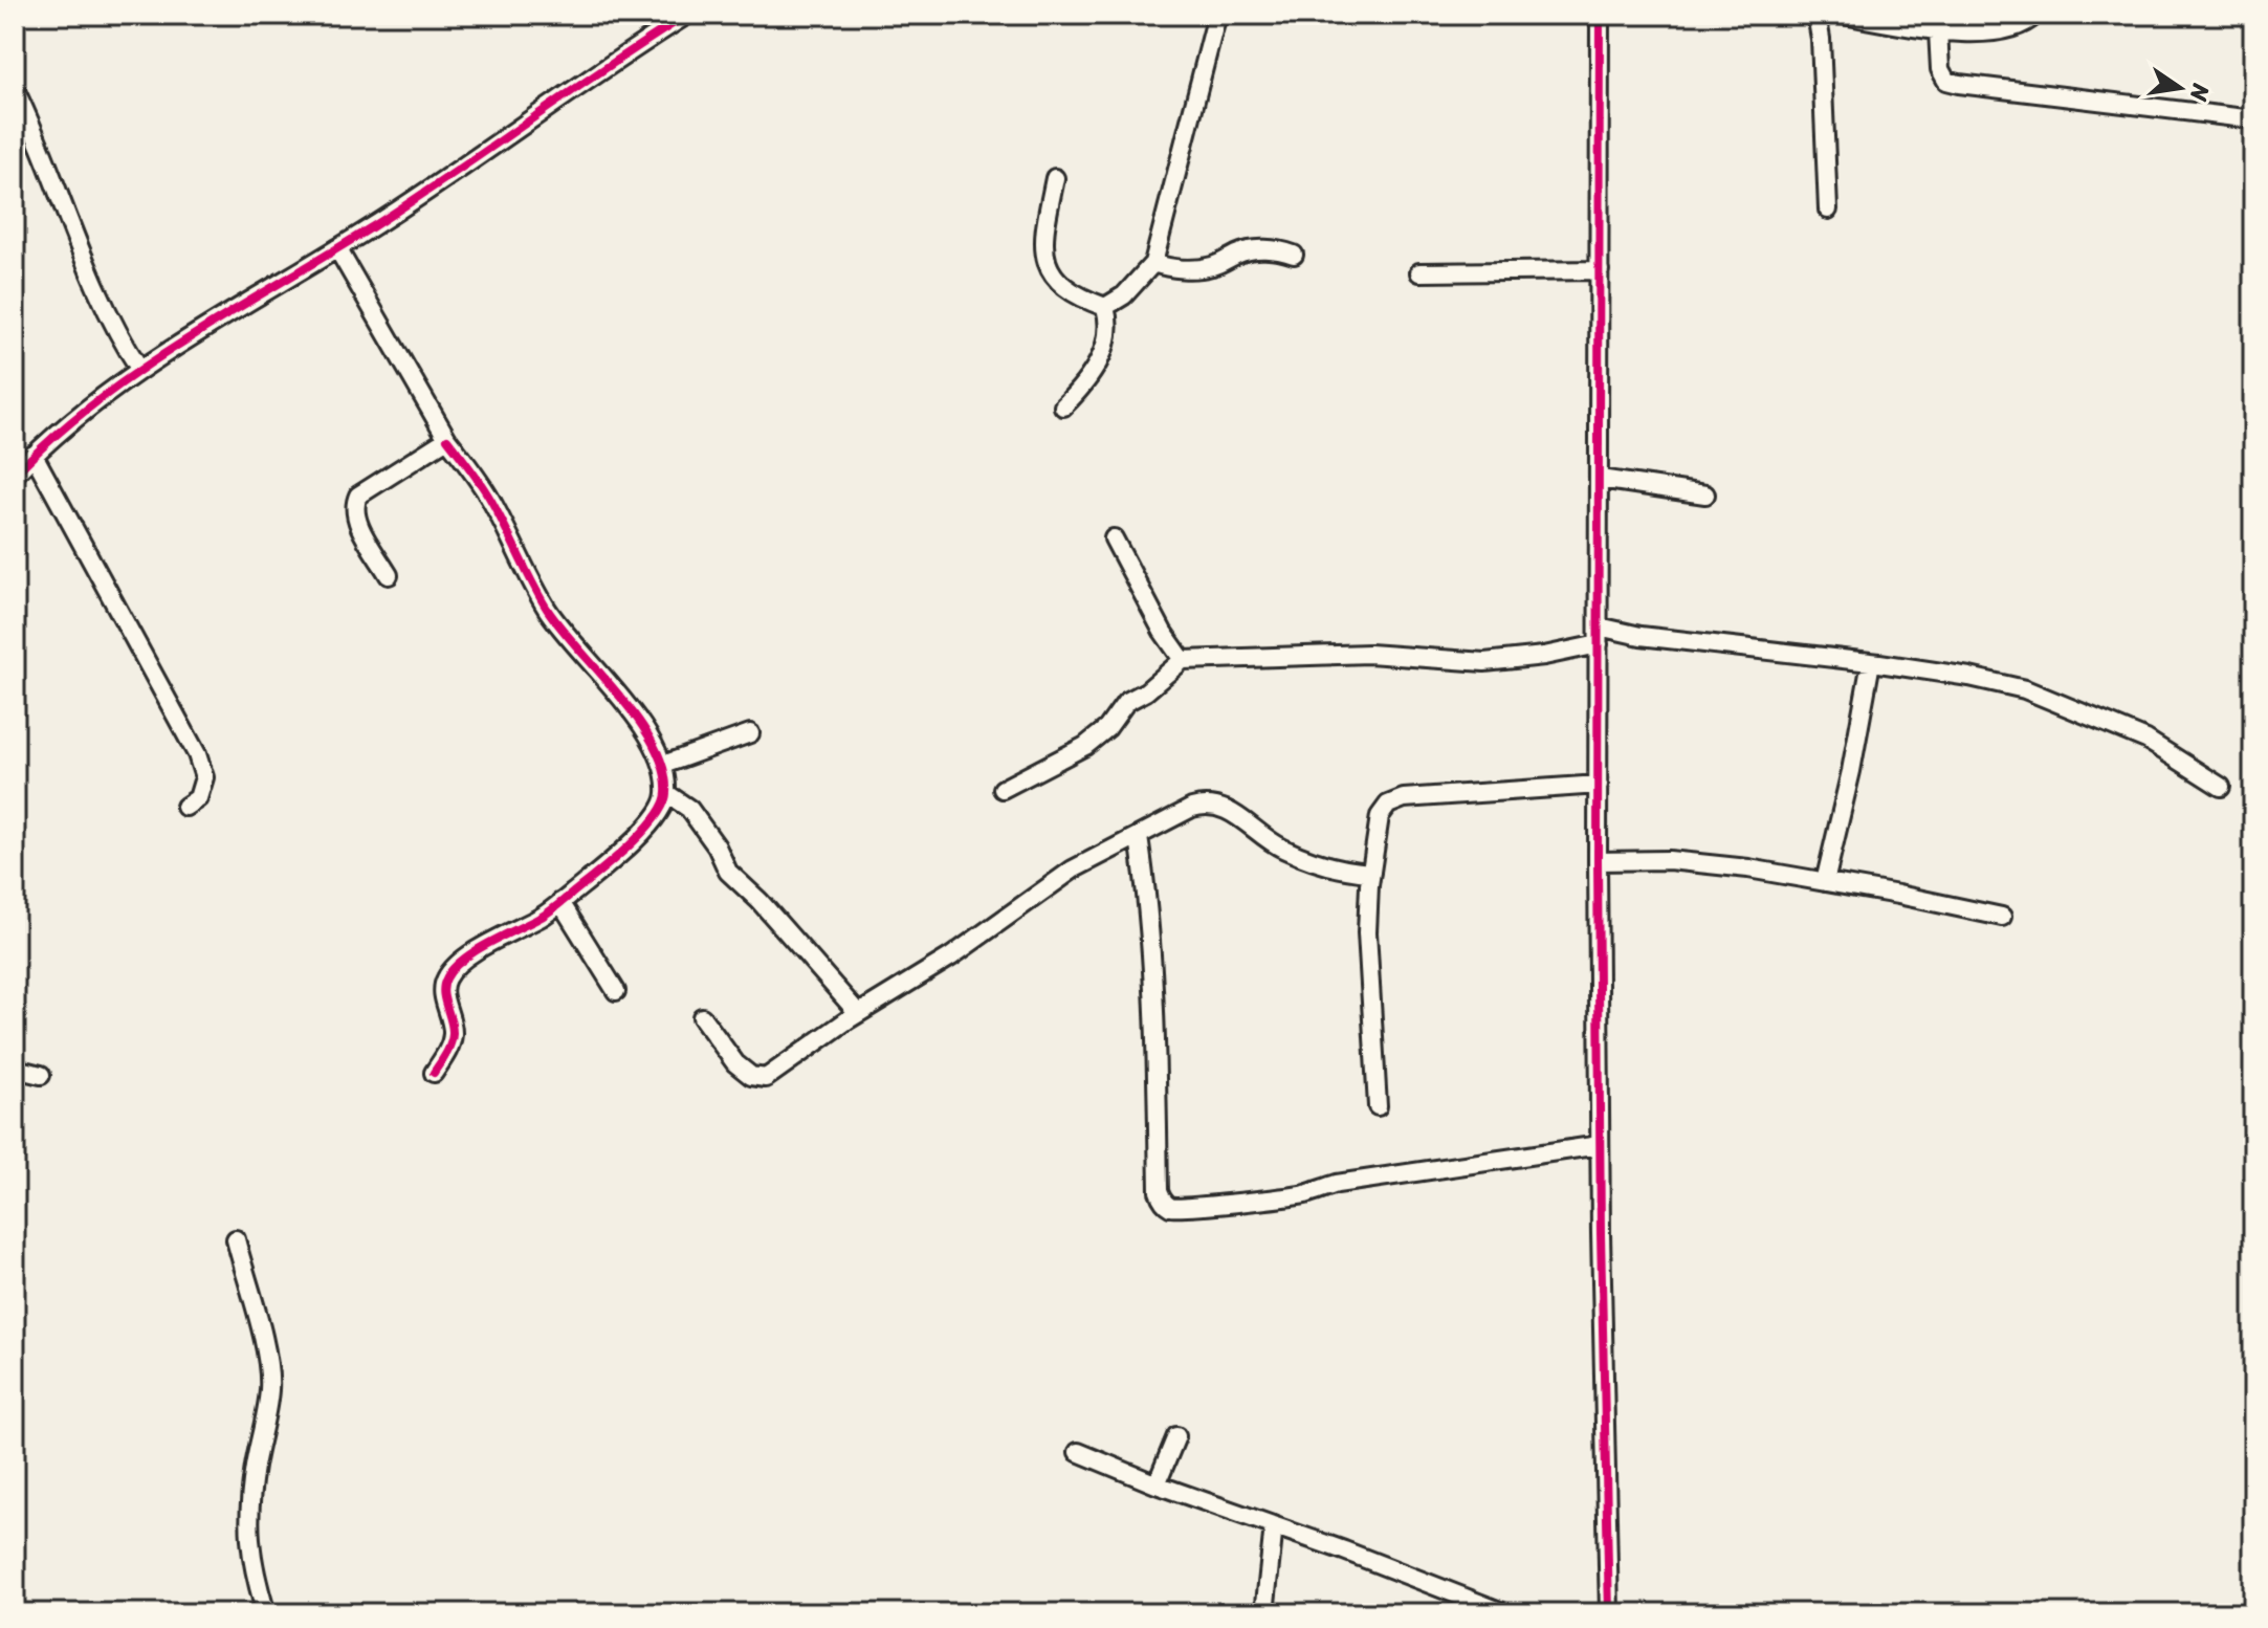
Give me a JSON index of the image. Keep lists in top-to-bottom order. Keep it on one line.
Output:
{"north":"right"}
